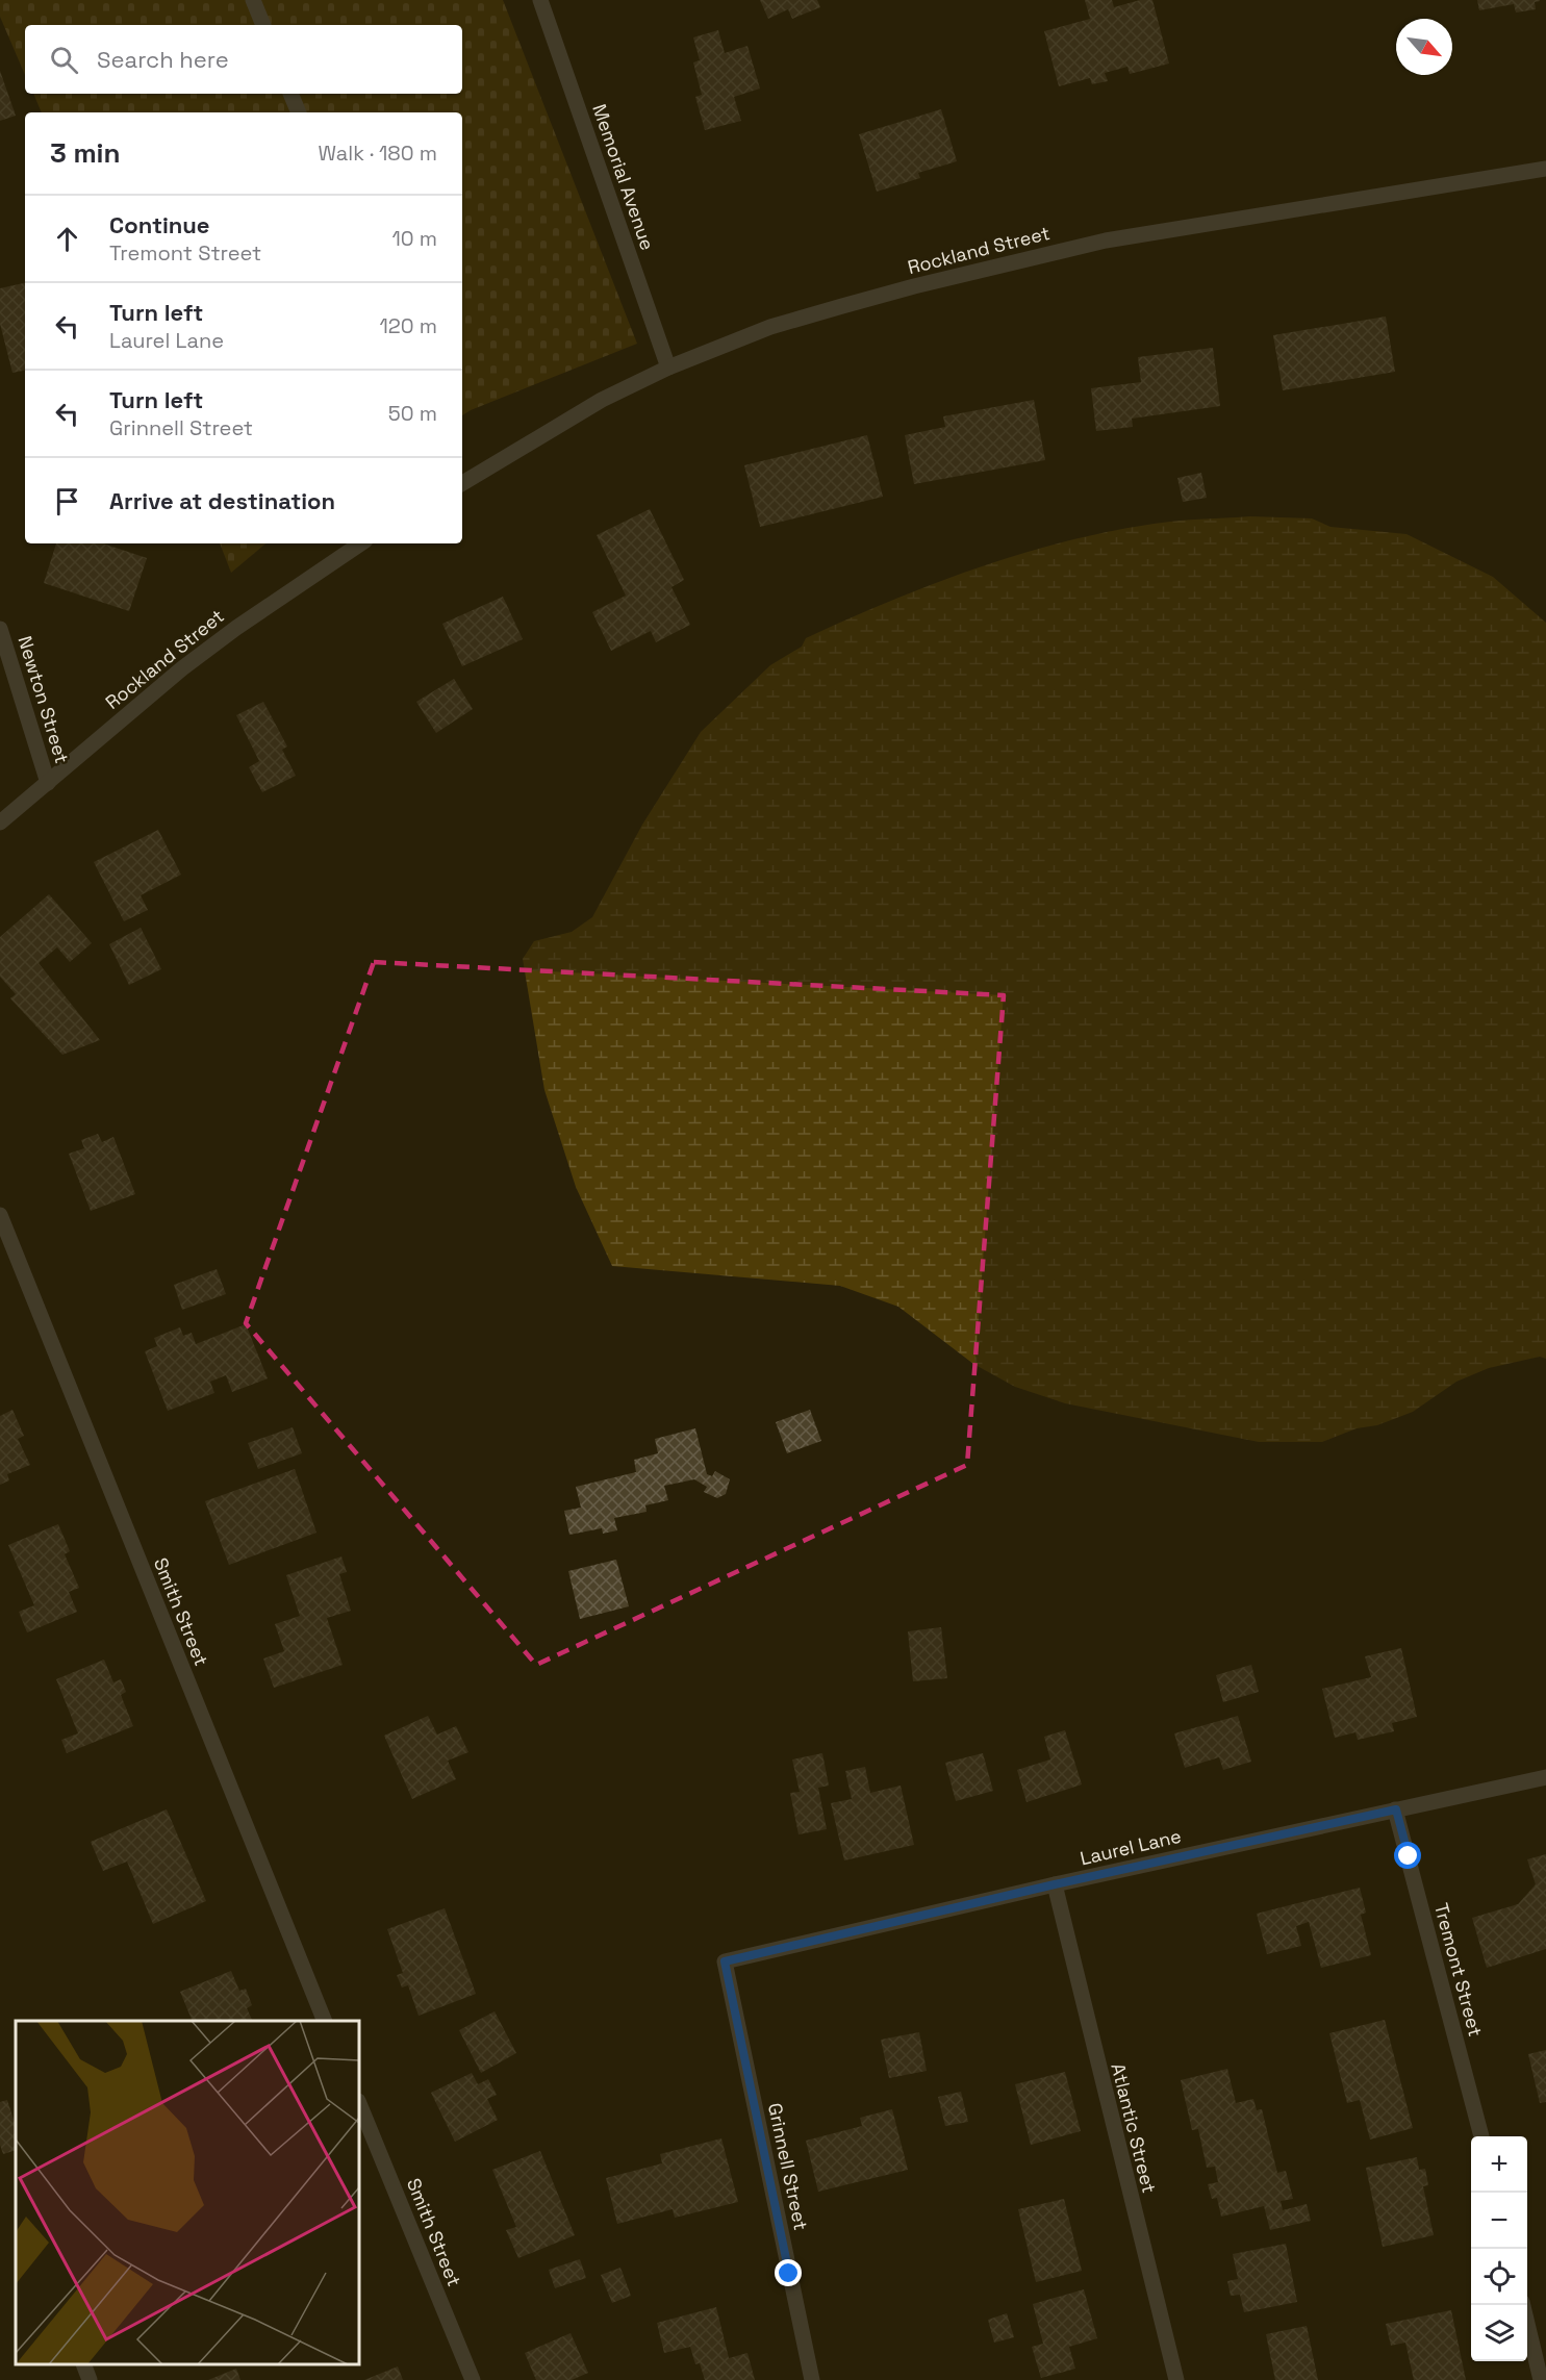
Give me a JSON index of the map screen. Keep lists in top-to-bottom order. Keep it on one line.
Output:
{"streets":{"street":["Memorial Avenue","Rockland Street","Newton Street","Smith Street","Laurel Lane","Tremont Street","Atlantic Street","Grinnell Street"]},"crossings":[["Memorial Avenue","Rockland Street"],["Rockland Street","Newton Street"],["Laurel Lane","Tremont Street"],["Laurel Lane","Atlantic Street"],["Laurel Lane","Grinnell Street"]],"north":"bottom right","page":{"search":"Search here","heading":["3 min","Walk · 180 m"],"list":[["Continue","Tremont Street","10 m"],["Turn left","Laurel Lane","120 m"],["Turn left","Grinnell Street","50 m"],"Arrive at destination"],"map_buttons":["+","−"]}}
